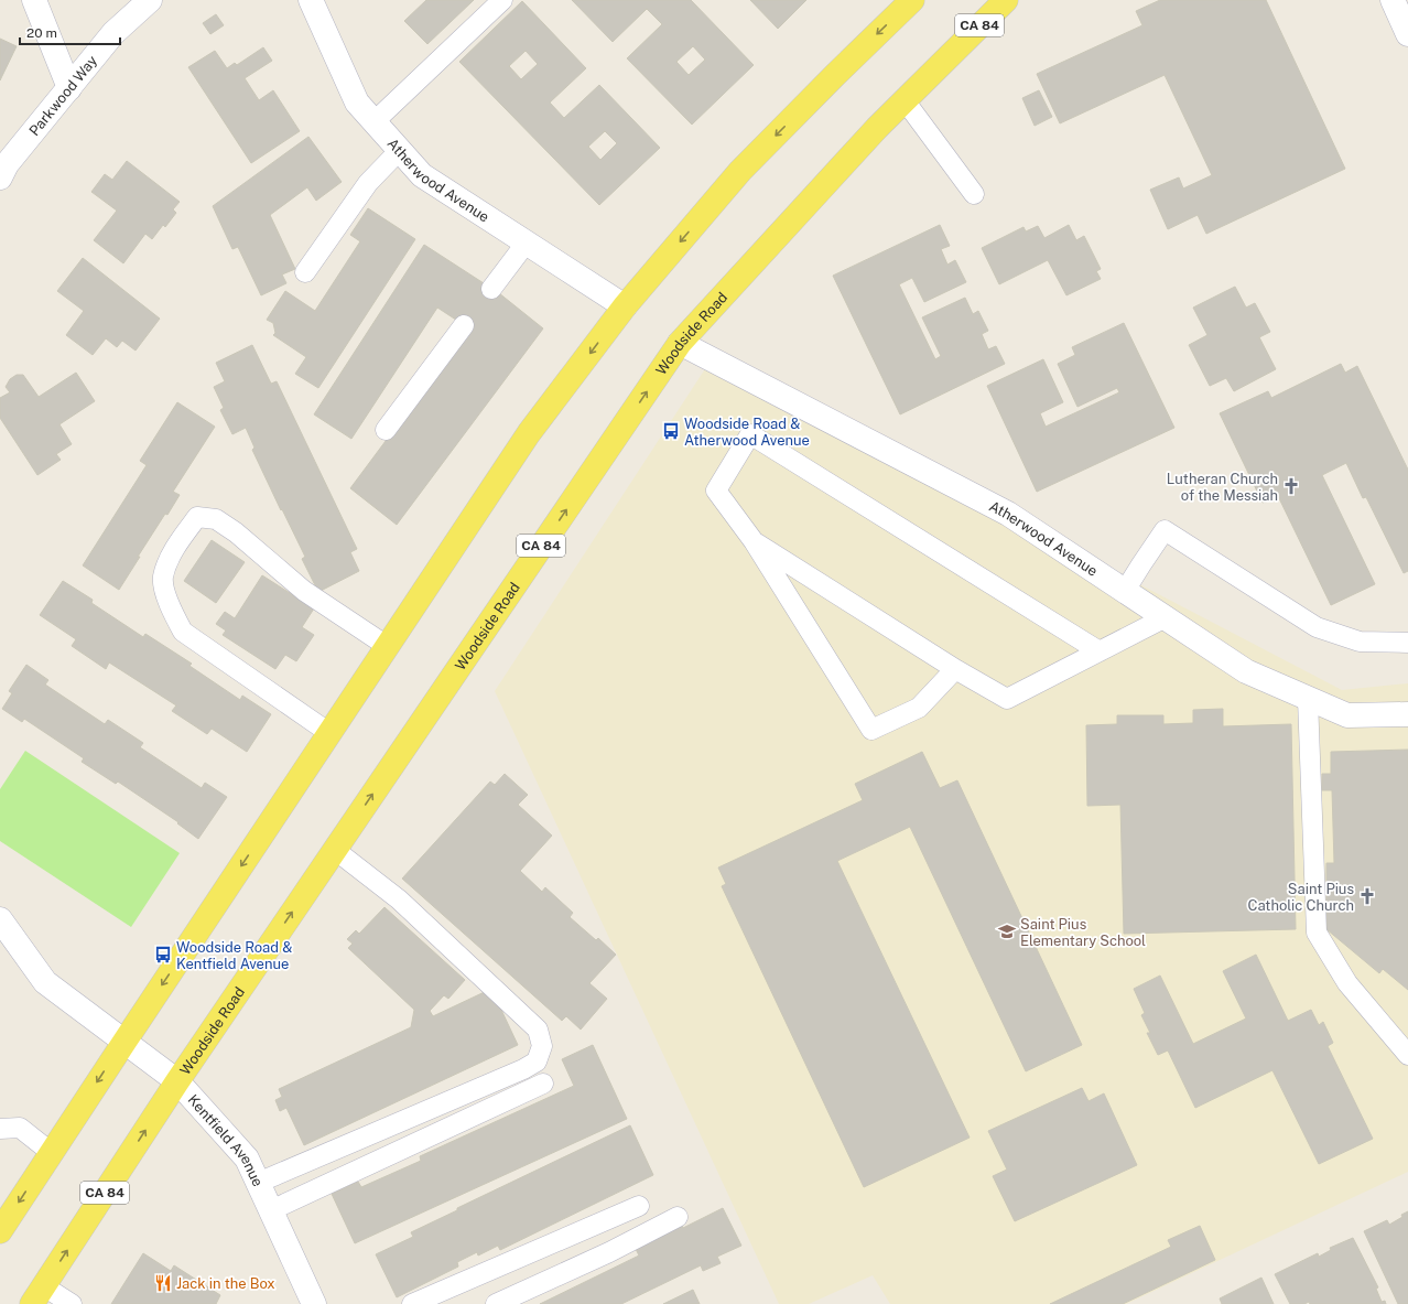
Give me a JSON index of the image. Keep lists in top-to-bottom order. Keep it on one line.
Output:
{"streets":{"main road":["CA 84","Woodside Road"],"street":["Parkwood Way","Atherwood Avenue","Kentfield Avenue"]},"crossings":[["Atherwood Avenue","Woodside Road"],["Woodside Road","Kentfield Avenue"]],"places":{"bus stop":["Woodside Road & Atherwood Avenue","Woodside Road & Kentfield Avenue"],"church":["Lutheran Church of the Messiah","Saint Pius Catholic Church"],"school or university":["Saint Pius Elementary School"],"restaurant":["Jack in the Box"]},"scale_bar":"20 m"}
